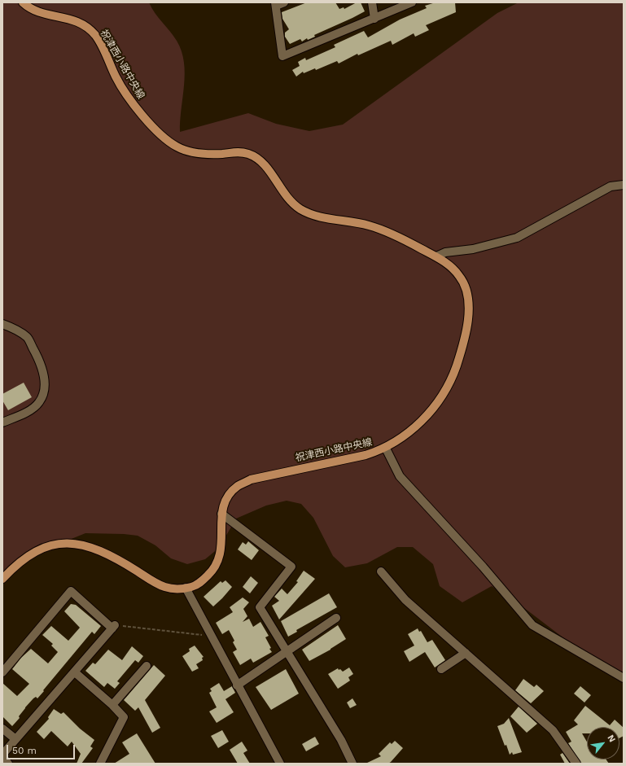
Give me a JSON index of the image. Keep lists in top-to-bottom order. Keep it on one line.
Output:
{"streets":{"main road":["祝津西小路中央線"]},"scale_bar":"50 m","north":"top right"}
